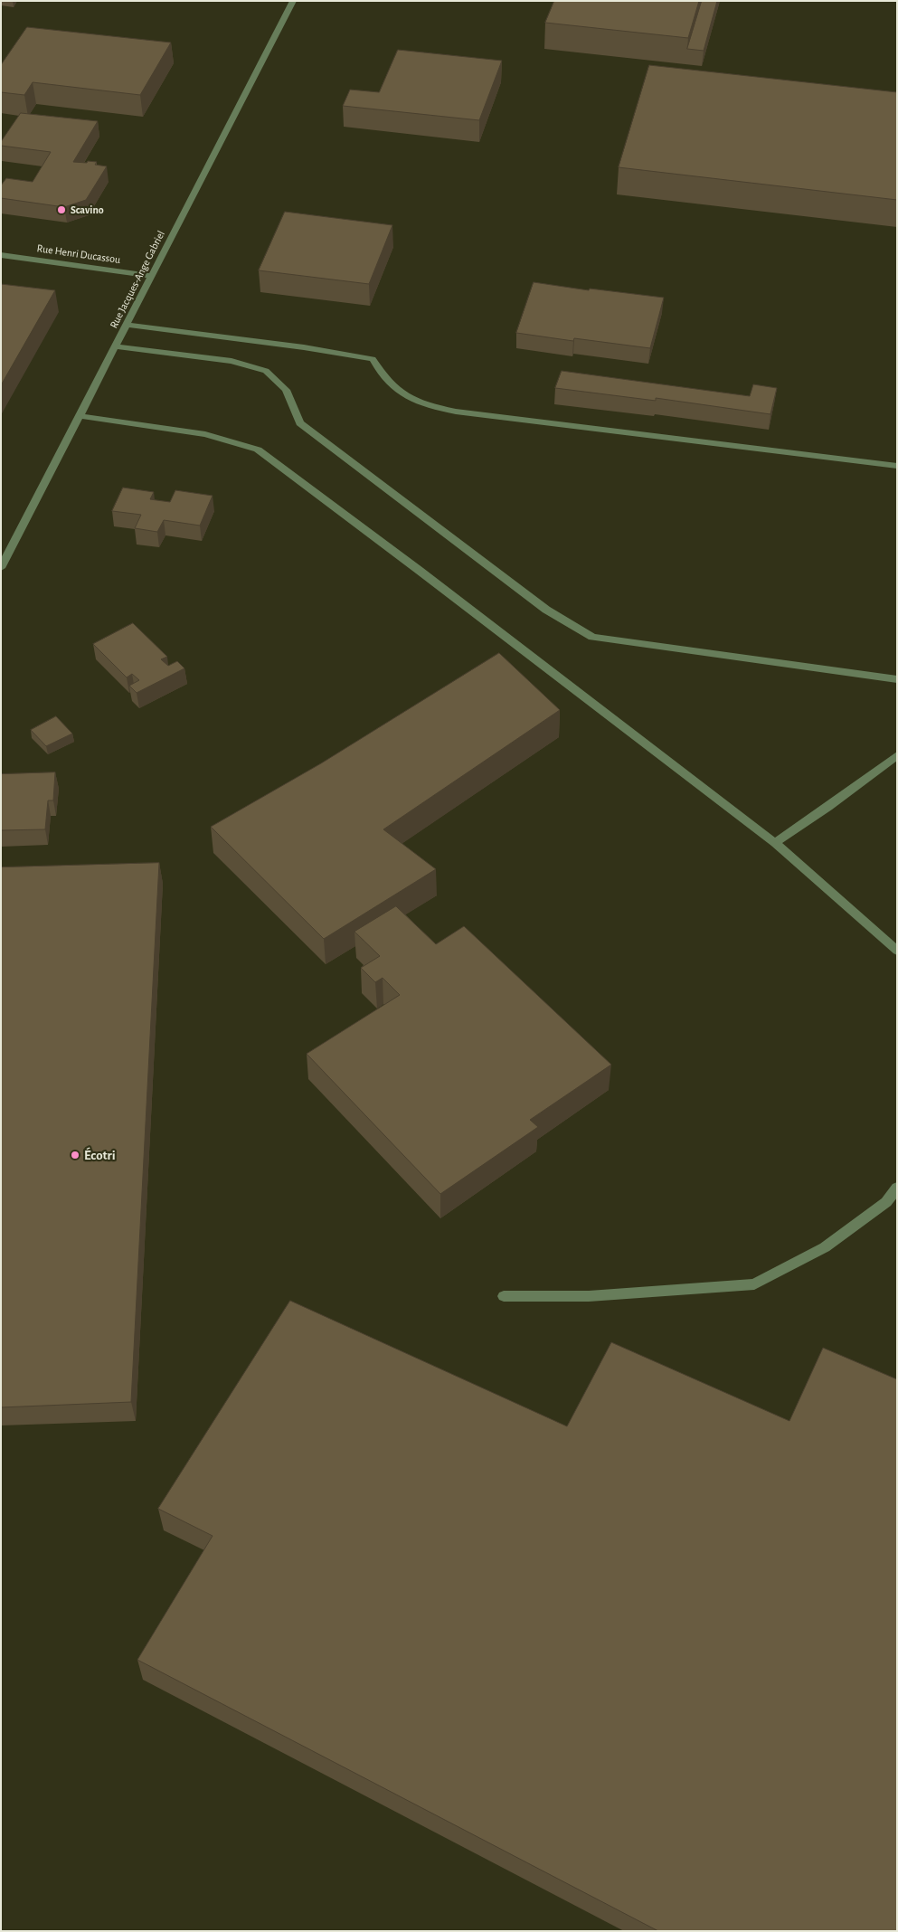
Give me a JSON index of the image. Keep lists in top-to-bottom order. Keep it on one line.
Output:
{"streets":{"street":["Rue Henri Ducassou","Rue Jacques-Ange Gabriel"]},"crossings":[["Rue Henri Ducassou","Rue Jacques-Ange Gabriel"]],"places":["Scavino","Écotri"]}
